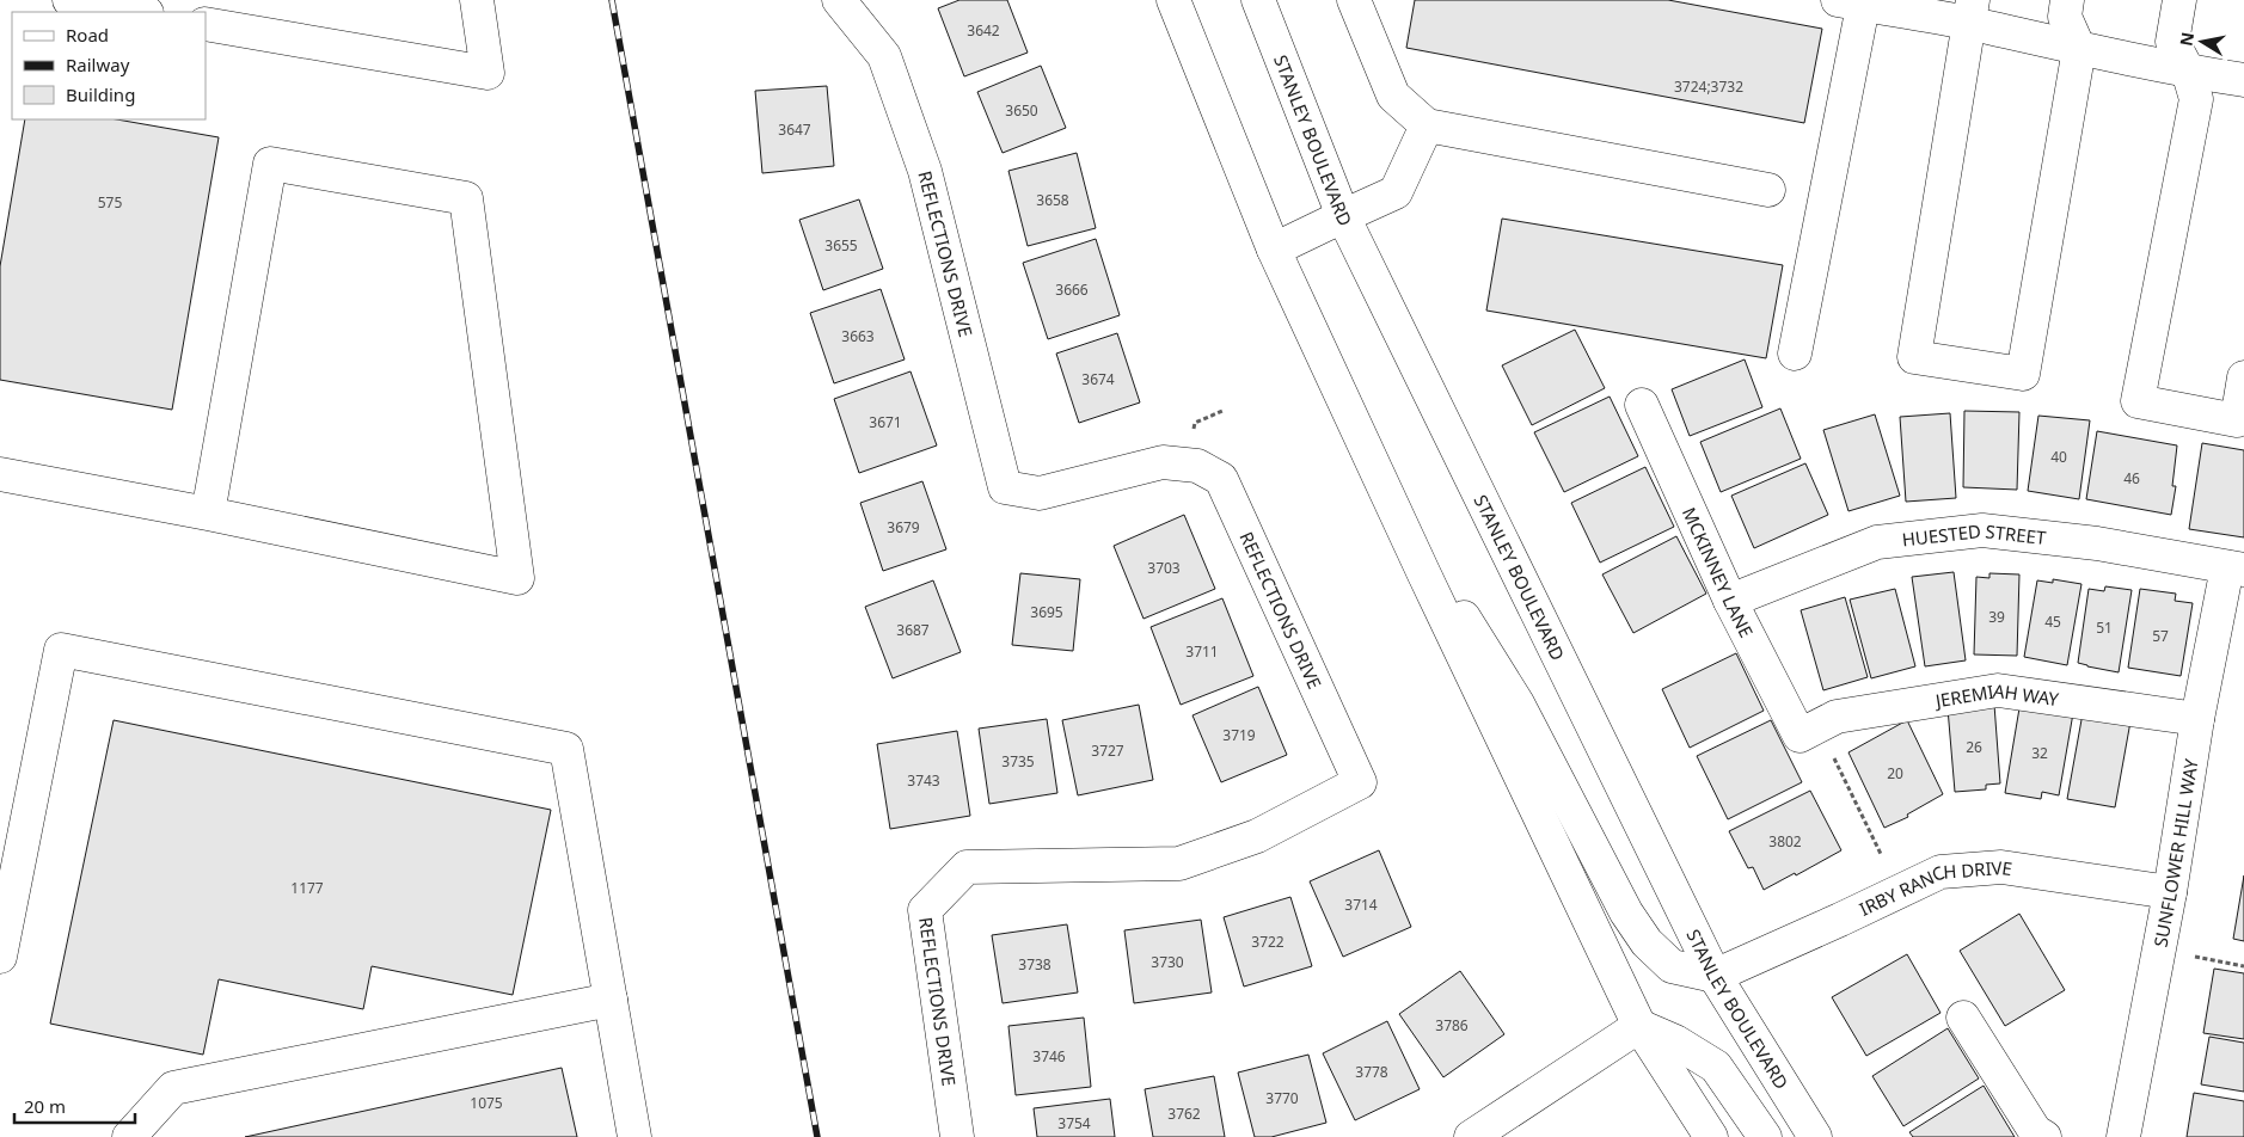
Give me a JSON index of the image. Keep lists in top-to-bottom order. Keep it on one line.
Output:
{"streets":{"street":["STANLEY BOULEVARD","REFLECTIONS DRIVE","HUESTED STREET","MCKINNEY LANE","JEREMIAH WAY","SUNFLOWER HILL WAY","IRBY RANCH DRIVE"]},"crossings":[["STANLEY BOULEVARD","IRBY RANCH DRIVE"],["HUESTED STREET","MCKINNEY LANE"],["HUESTED STREET","SUNFLOWER HILL WAY"],["MCKINNEY LANE","JEREMIAH WAY"],["JEREMIAH WAY","SUNFLOWER HILL WAY"],["SUNFLOWER HILL WAY","IRBY RANCH DRIVE"]],"house_numbers":["3642","3724;3732","3650","3647","3658","575","3655","3666","3663","3674","3671","40","46","3679","3703","3695","39","45","51","3687","57","3711","3719","26","3727","32","3735","20","3743","3802","1177","3714","3722","3730","3738","3786","3746","3778","3770","1075","3762","3754"],"legend":["Road","Railway","Building"],"scale_bar":"20 m","north":"left"}
